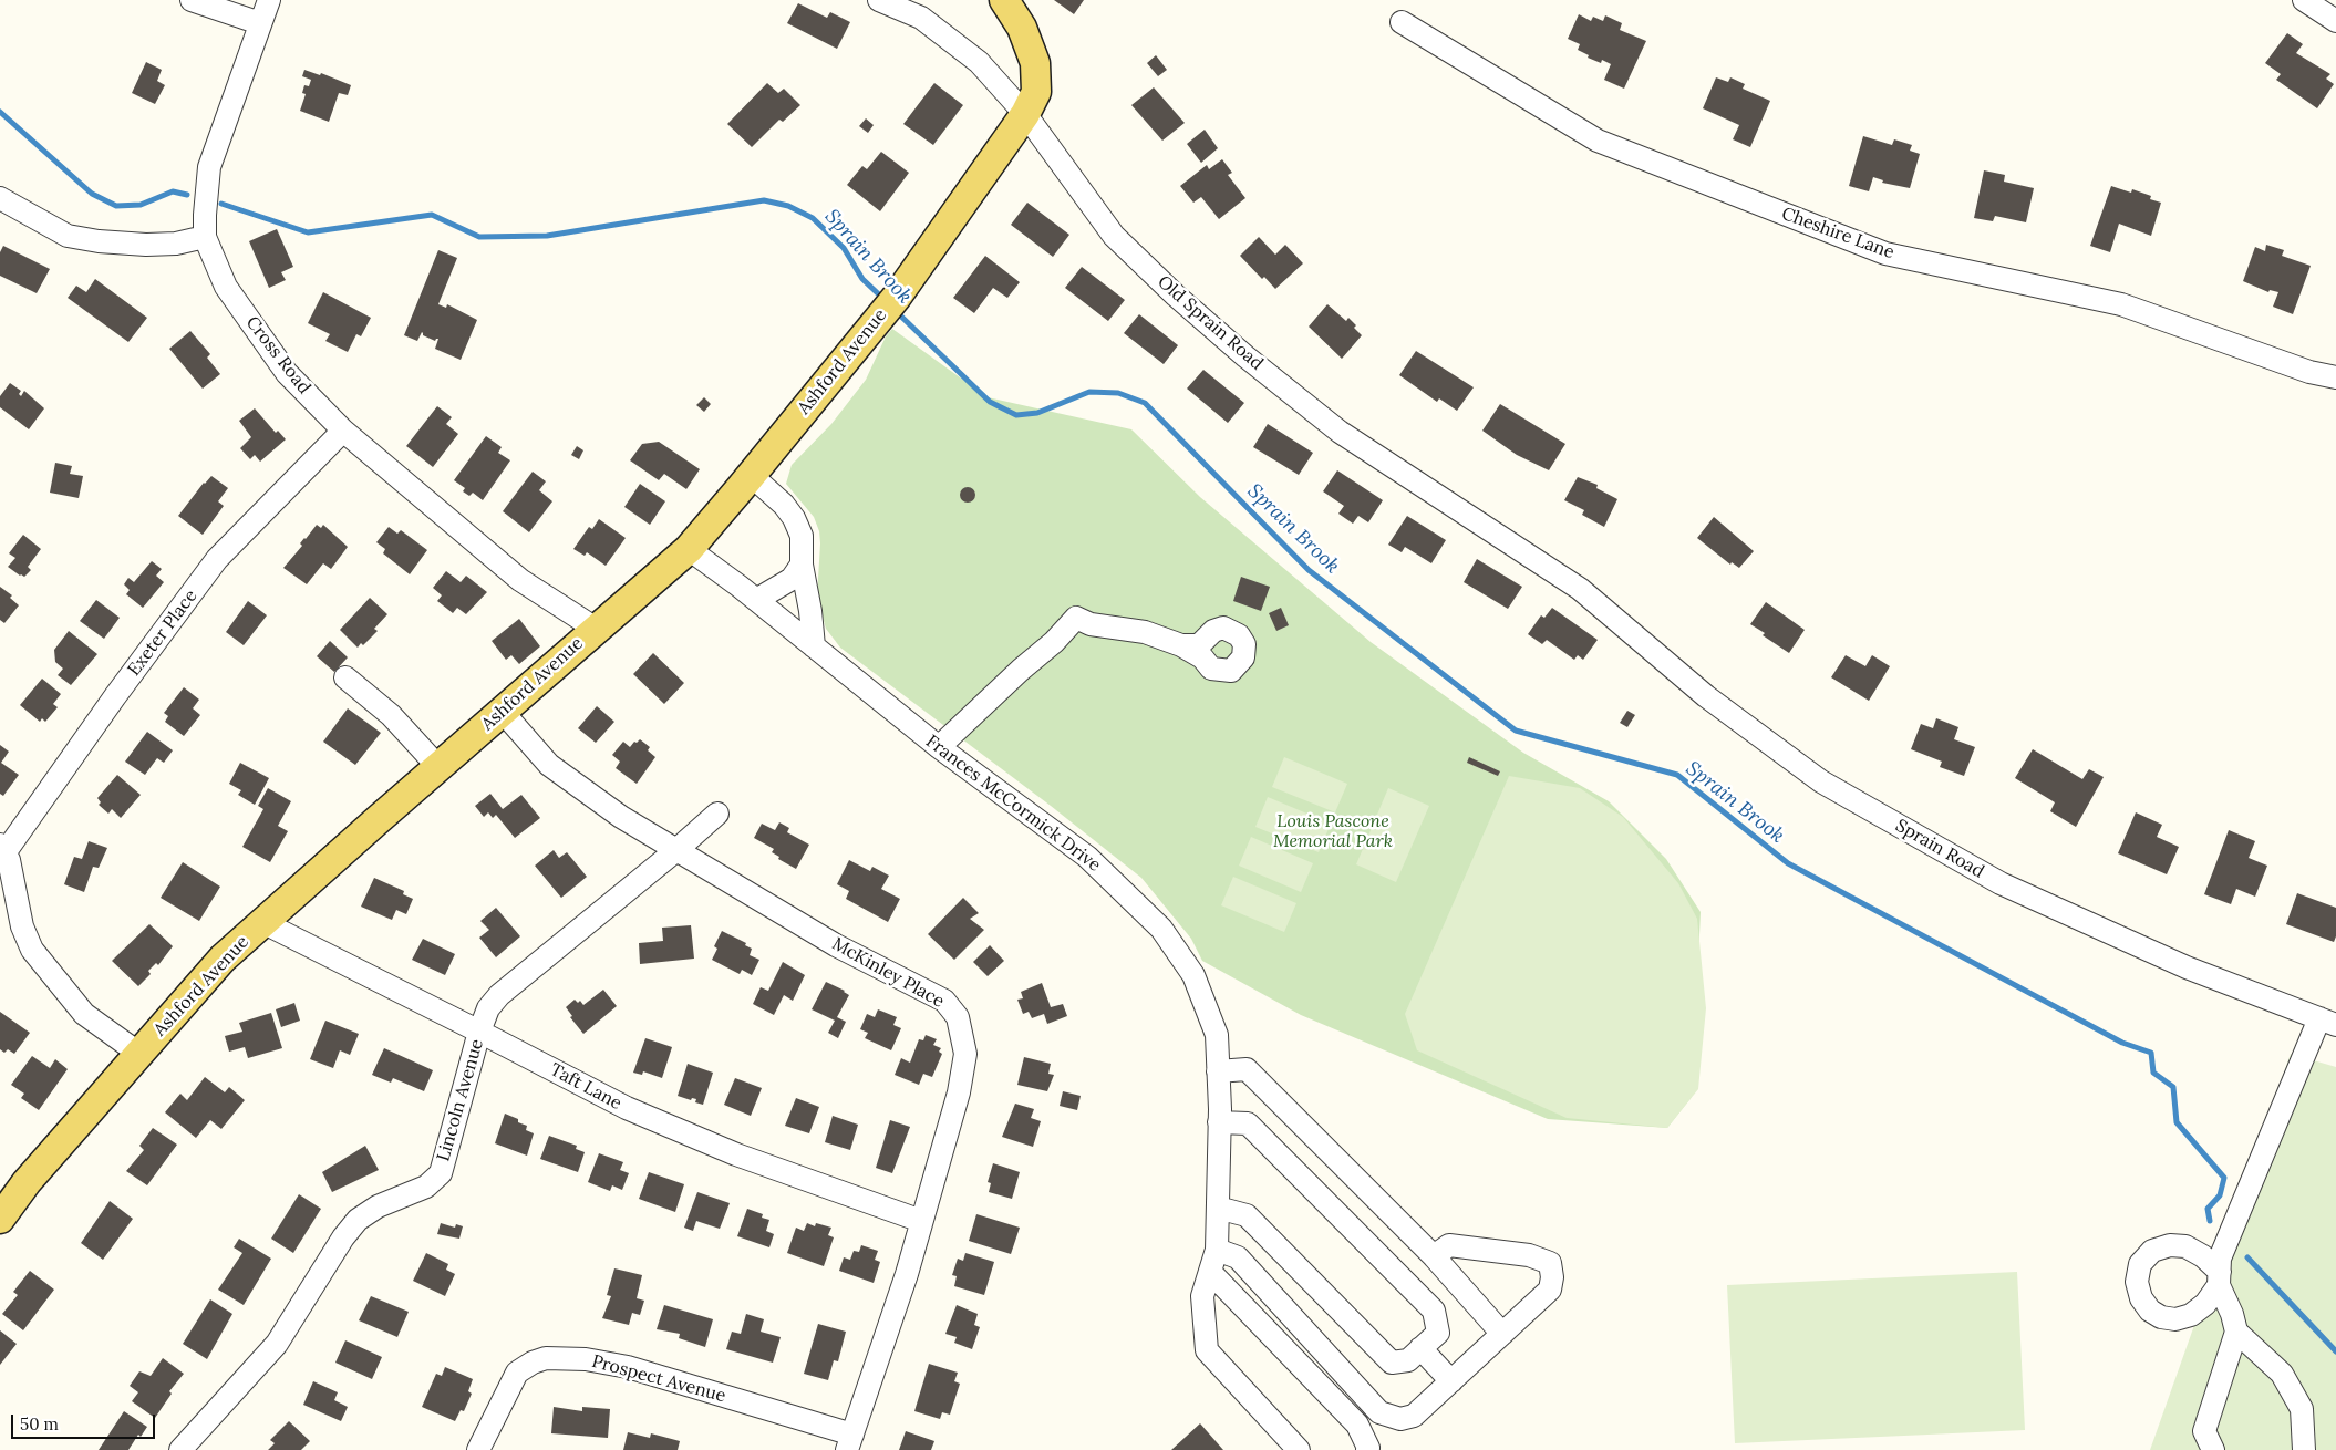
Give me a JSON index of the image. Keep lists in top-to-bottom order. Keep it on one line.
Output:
{"streets":{"main road":["Ashford Avenue"],"street":["Cheshire Lane","Old Sprain Road","Cross Road","Exeter Place","Frances McCormick Drive","Sprain Road","McKinley Place","Taft Lane","Lincoln Avenue","Prospect Avenue"]},"crossings":[["Old Sprain Road","Ashford Avenue"],["Old Sprain Road","Sprain Road"],["Cross Road","Ashford Avenue"],["Cross Road","Exeter Place"],["Ashford Avenue","Frances McCormick Drive"],["Ashford Avenue","McKinley Place"],["Ashford Avenue","Taft Lane"],["McKinley Place","Taft Lane"],["McKinley Place","Lincoln Avenue"],["McKinley Place","Prospect Avenue"],["Taft Lane","Lincoln Avenue"]],"water":["Sprain Brook"],"parks":["Louis Pascone Memorial Park"],"scale_bar":"50 m"}
